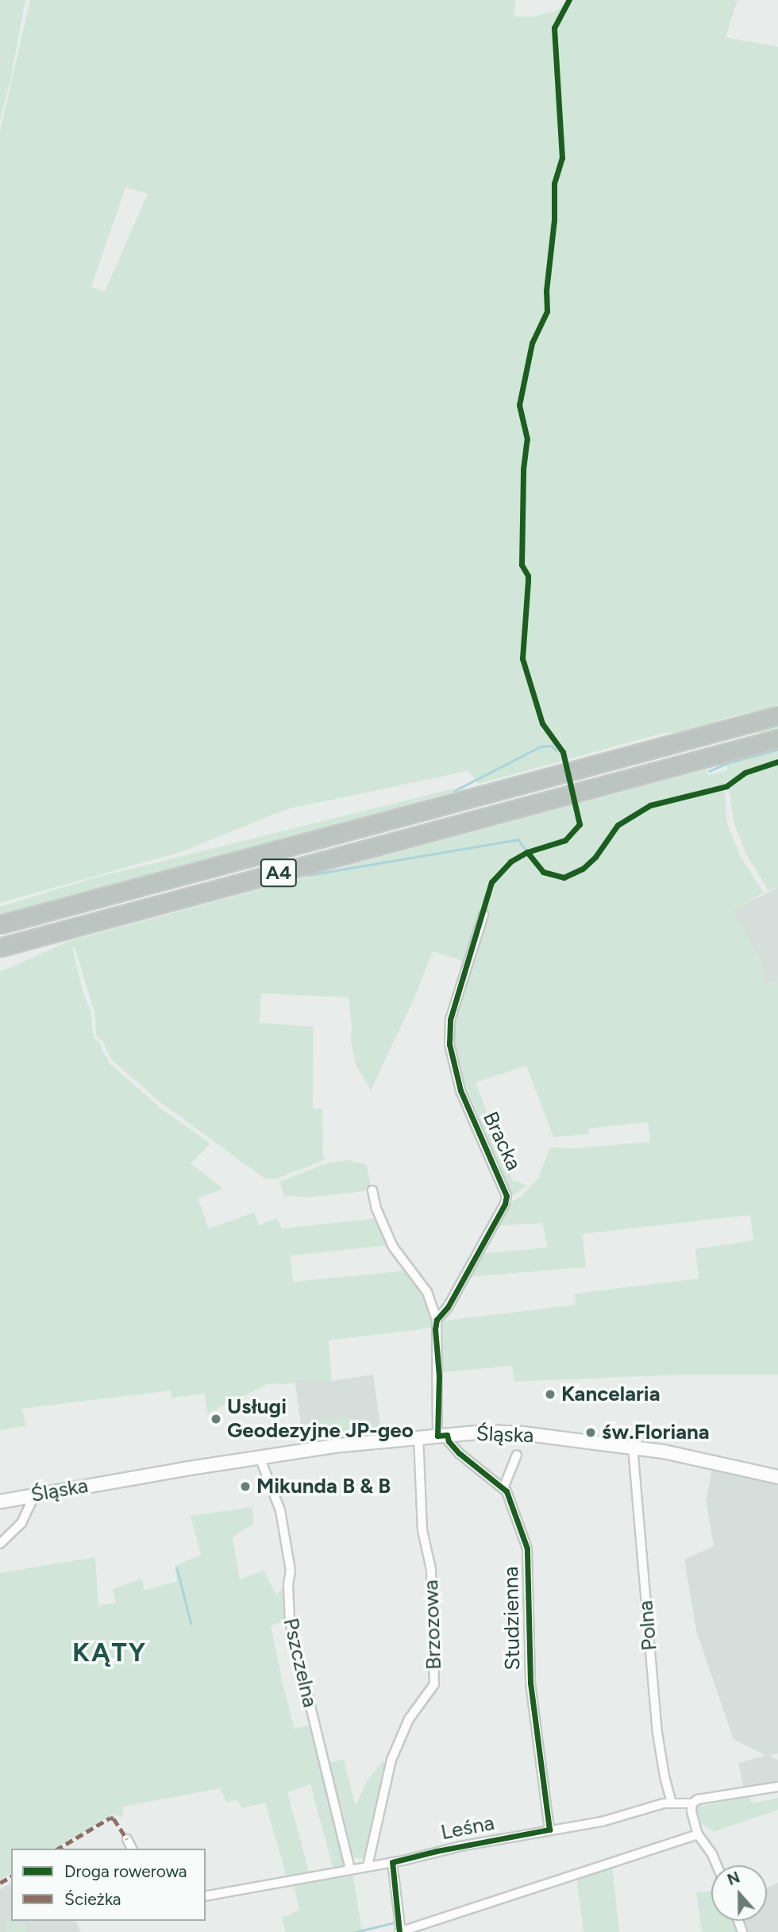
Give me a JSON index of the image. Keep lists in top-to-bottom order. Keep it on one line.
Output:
{"streets":{"highway":["A4"],"main road":["Śląska"],"street":["Bracka","Studzienna","Brzozowa","Polna","Pszczelna","Leśna"]},"crossings":[["Śląska","Brzozowa"],["Śląska","Polna"],["Śląska","Pszczelna"],["Studzienna","Leśna"],["Brzozowa","Leśna"],["Polna","Leśna"],["Pszczelna","Leśna"]],"districts":["KĄTY"],"places":["Kancelaria","Usługi Geodezyjne JP-geo","św.Floriana","Mikunda B & B"],"legend":["Droga rowerowa","Ścieżka"],"north":"top"}
